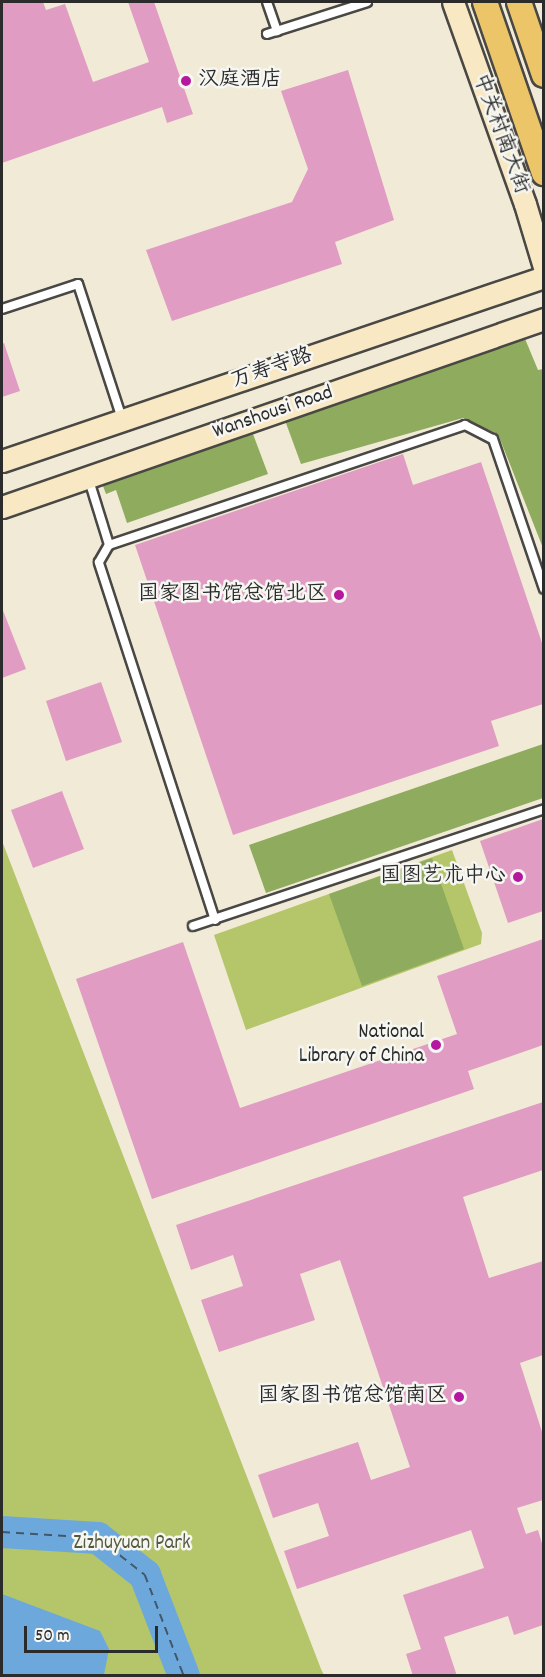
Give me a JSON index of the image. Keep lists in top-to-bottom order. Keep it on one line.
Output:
{"streets":{"street":["中关村南大街","万寿寺路","Wanshousi Road"]},"parks":["Zizhuyuan Park"],"places":["汉庭酒店","国家图书馆总馆北区","国图艺术中心","National Library of China","国家图书馆总馆南区"],"scale_bar":"50 m"}
